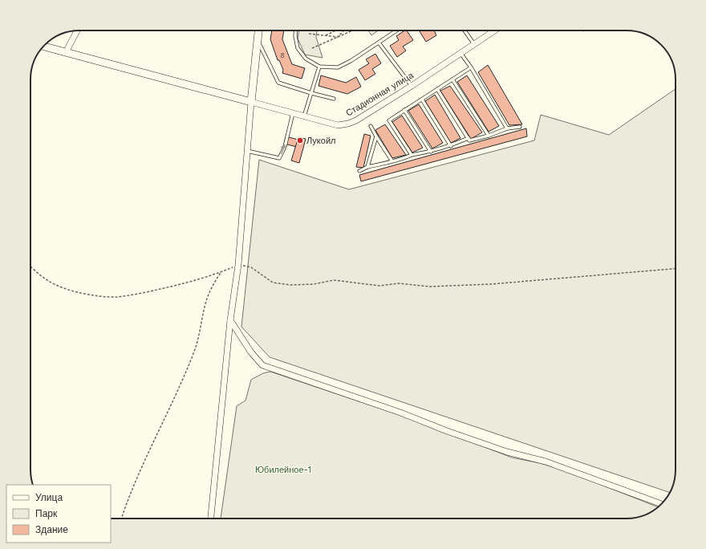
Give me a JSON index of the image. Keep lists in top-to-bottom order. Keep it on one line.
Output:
{"streets":{"street":["Стадионная улица"]},"parks":["Юбилейное-1"],"places":["Лукойл"],"house_numbers":["8"],"legend":["Улица","Парк","Здание"]}
